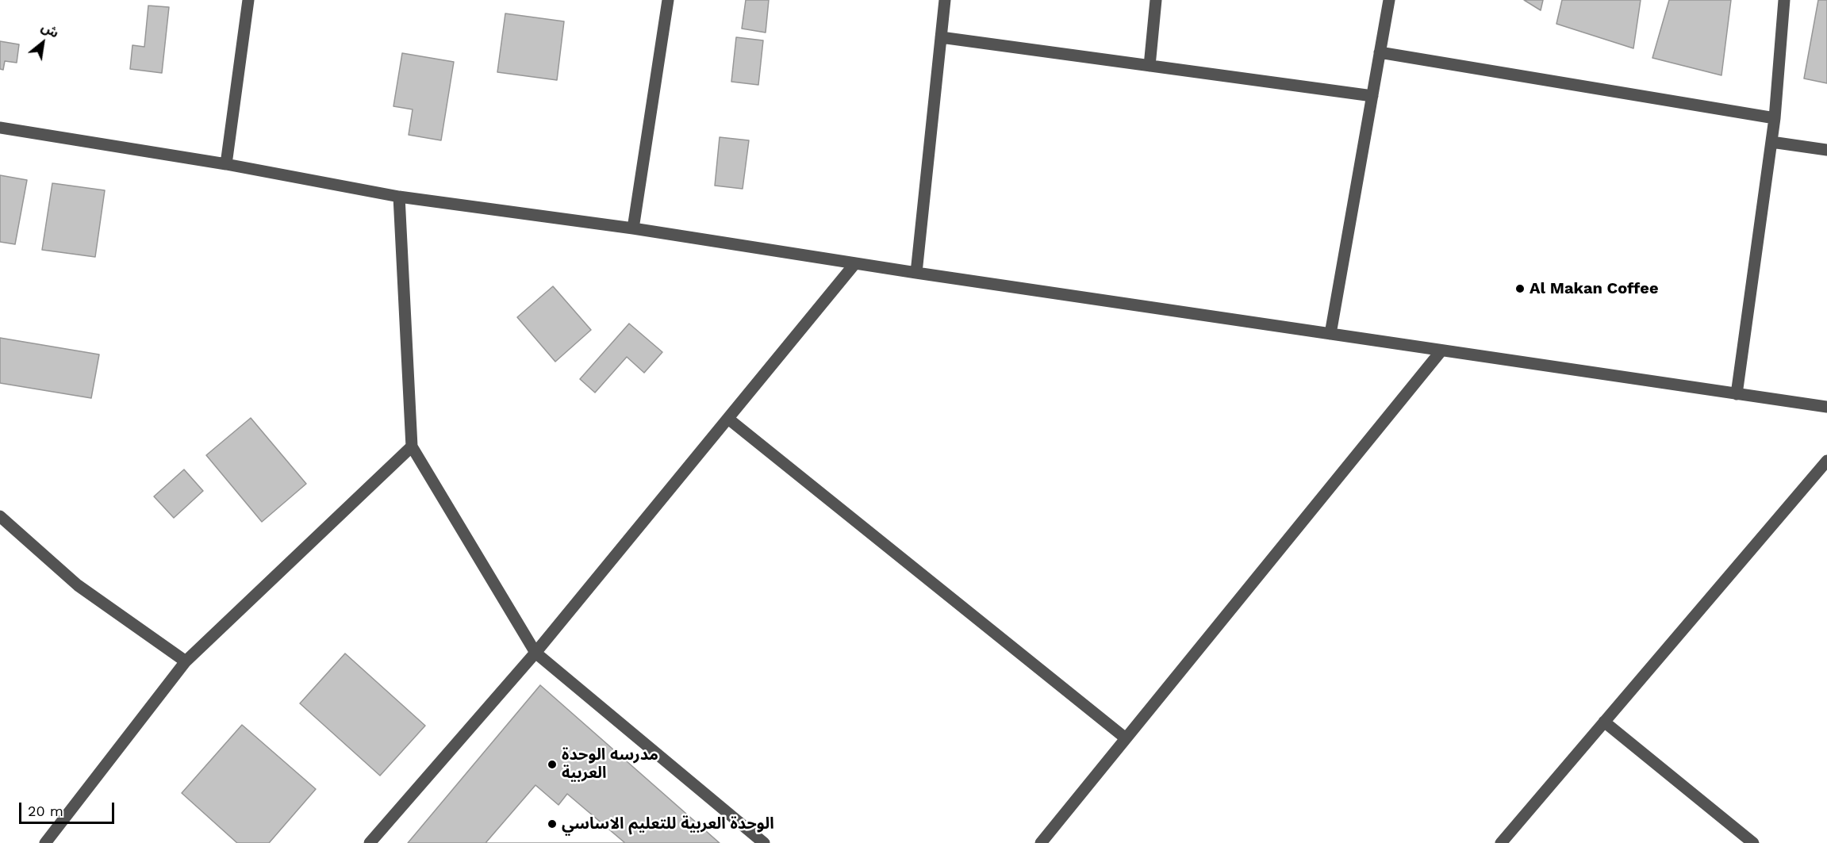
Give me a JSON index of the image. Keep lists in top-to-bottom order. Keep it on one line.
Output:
{"places":["Al Makan Coffee","مدرسه الوحدة العربية","الوحدة العربية للتعليم الاساسي"],"scale_bar":"20 m","north":"top right"}
